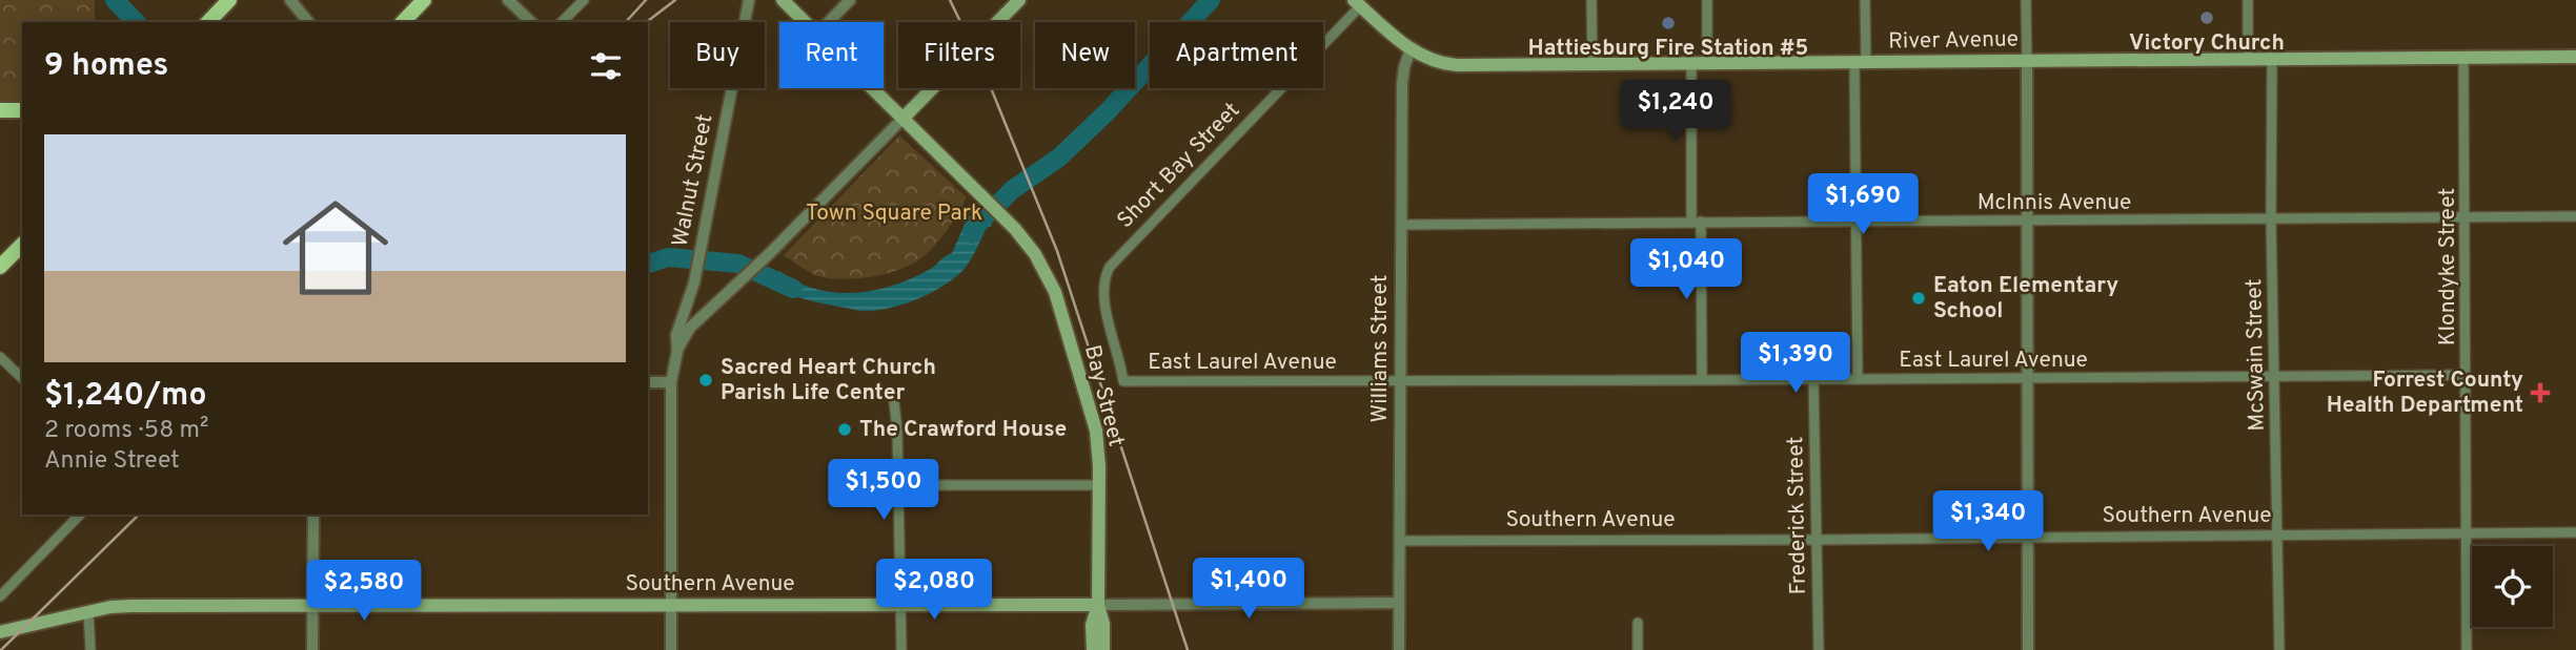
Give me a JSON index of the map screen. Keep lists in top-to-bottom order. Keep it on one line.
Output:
{"streets":{"main road":["River Avenue","Bay Street","Southern Avenue"],"street":["Short Bay Street","Walnut Street","McInnis Avenue","Klondyke Street","Williams Street","McSwain Street","East Laurel Avenue","Frederick Street"]},"crossings":[["River Avenue","Short Bay Street"],["River Avenue","Klondyke Street"],["River Avenue","Williams Street"],["River Avenue","McSwain Street"],["Short Bay Street","East Laurel Avenue"],["Walnut Street","Southern Avenue"],["McInnis Avenue","Klondyke Street"],["McInnis Avenue","Williams Street"],["McInnis Avenue","McSwain Street"],["Klondyke Street","East Laurel Avenue"],["Klondyke Street","Southern Avenue"],["Williams Street","East Laurel Avenue"],["Williams Street","Southern Avenue"],["McSwain Street","East Laurel Avenue"],["McSwain Street","Southern Avenue"],["East Laurel Avenue","Frederick Street"],["Bay Street","Southern Avenue"],["Frederick Street","Southern Avenue"]],"parks":["Town Square Park"],"places":{"other":["Victory Church","Hattiesburg Fire Station #5","Eaton Elementary School","Sacred Heart Church Parish Life Center","The Crawford House"],"health":["Forrest County Health Department"]},"page":{"chip":["Buy","Rent","Filters","New","Apartment"],"heading":"9 homes","price":["$1,240","$1,690","$1,040","$1,390","$1,500","$1,340","$1,400","$2,080","$2,580"],"list":[{"name":"$1,240/mo","note":"2 rooms · 58 m² · Annie Street"}]}}
